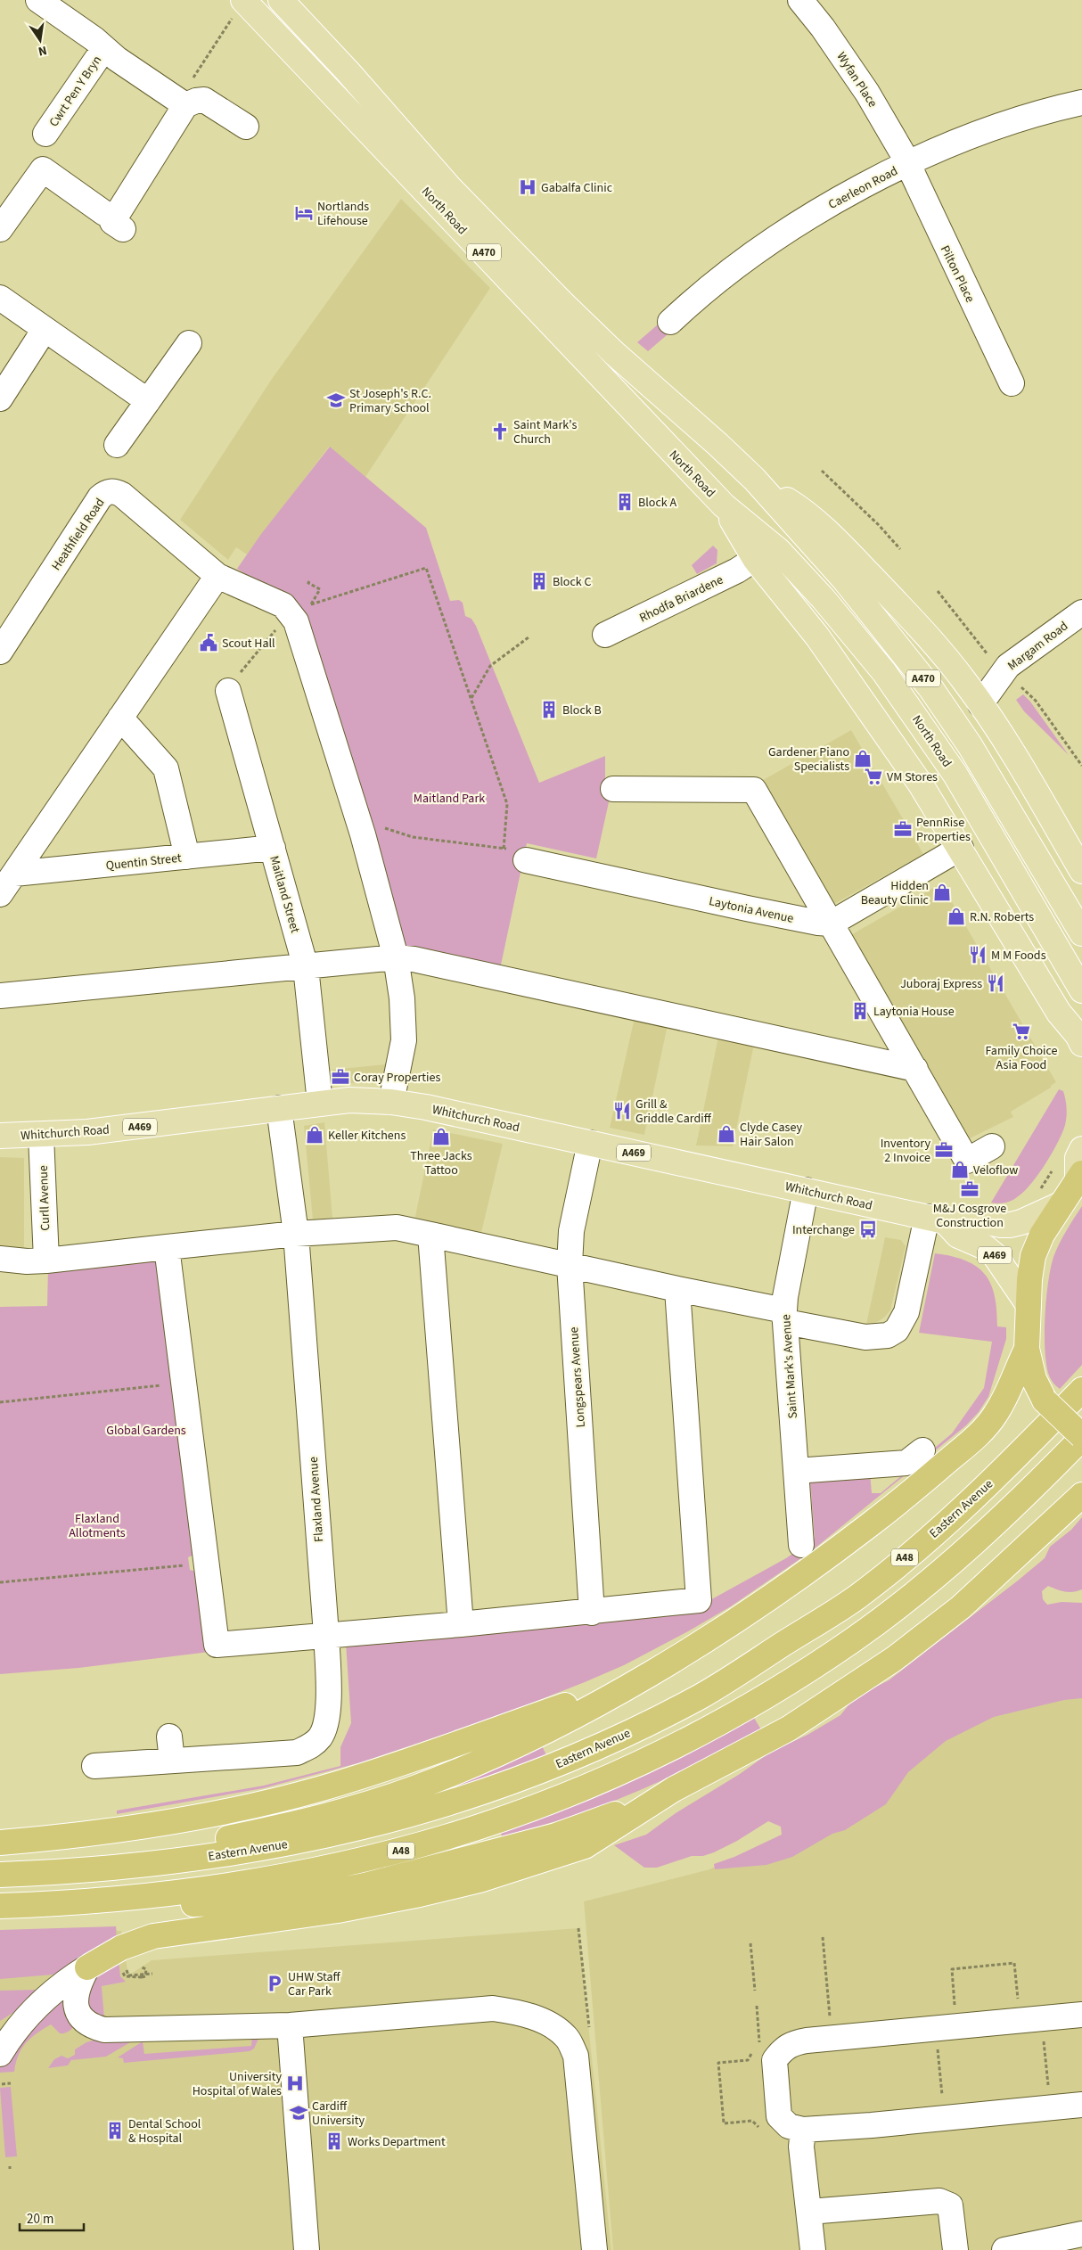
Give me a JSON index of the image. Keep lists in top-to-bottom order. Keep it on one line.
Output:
{"streets":{"highway":["Eastern Avenue","A48"],"main road":["North Road","A470","Whitchurch Road","A469"],"street":["Wyfan Place","Cwrt Pen Y Bryn","Caerleon Road","Pilton Place","Heathfield Road","Rhodfa Briardene","Margam Road","Quentin Street","Maitland Street","Laytonia Avenue","Curll Avenue","Saint Mark's Avenue","Longspears Avenue","Flaxland Avenue"]},"crossings":[["Wyfan Place","Caerleon Road"],["Wyfan Place","Pilton Place"],["Caerleon Road","Pilton Place"],["Quentin Street","Maitland Street"],["Maitland Street","Whitchurch Road"],["Whitchurch Road","Curll Avenue"],["Whitchurch Road","Saint Mark's Avenue"],["Whitchurch Road","Longspears Avenue"],["Whitchurch Road","Flaxland Avenue"]],"parks":["Maitland Park","Global Gardens","Flaxland Allotments"],"places":{"hospital":["Gabalfa Clinic","University Hospital of Wales"],"hotel":["Nortlands Lifehouse"],"school or university":["St Joseph's R.C. Primary School","Cardiff University"],"church":["Saint Mark's Church"],"building":["Block A","Block C","Block B","Laytonia House","Dental School & Hospital","Works Department"],"public building":["Scout Hall"],"shop":["Gardener Piano Specialists","Hidden Beauty Clinic","R.N. Roberts","Clyde Casey Hair Salon","Keller Kitchens","Three Jacks Tattoo","Veloflow"],"supermarket":["VM Stores","Family Choice Asia Food"],"office":["PennRise Properties","Coray Properties","Inventory 2 Invoice","M&J Cosgrove Construction"],"restaurant":["M M Foods","Juboraj Express","Grill & Griddle Cardiff"],"bus stop":["Interchange"],"parking":["UHW Staff Car Park"]},"scale_bar":"20 m","north":"bottom"}
